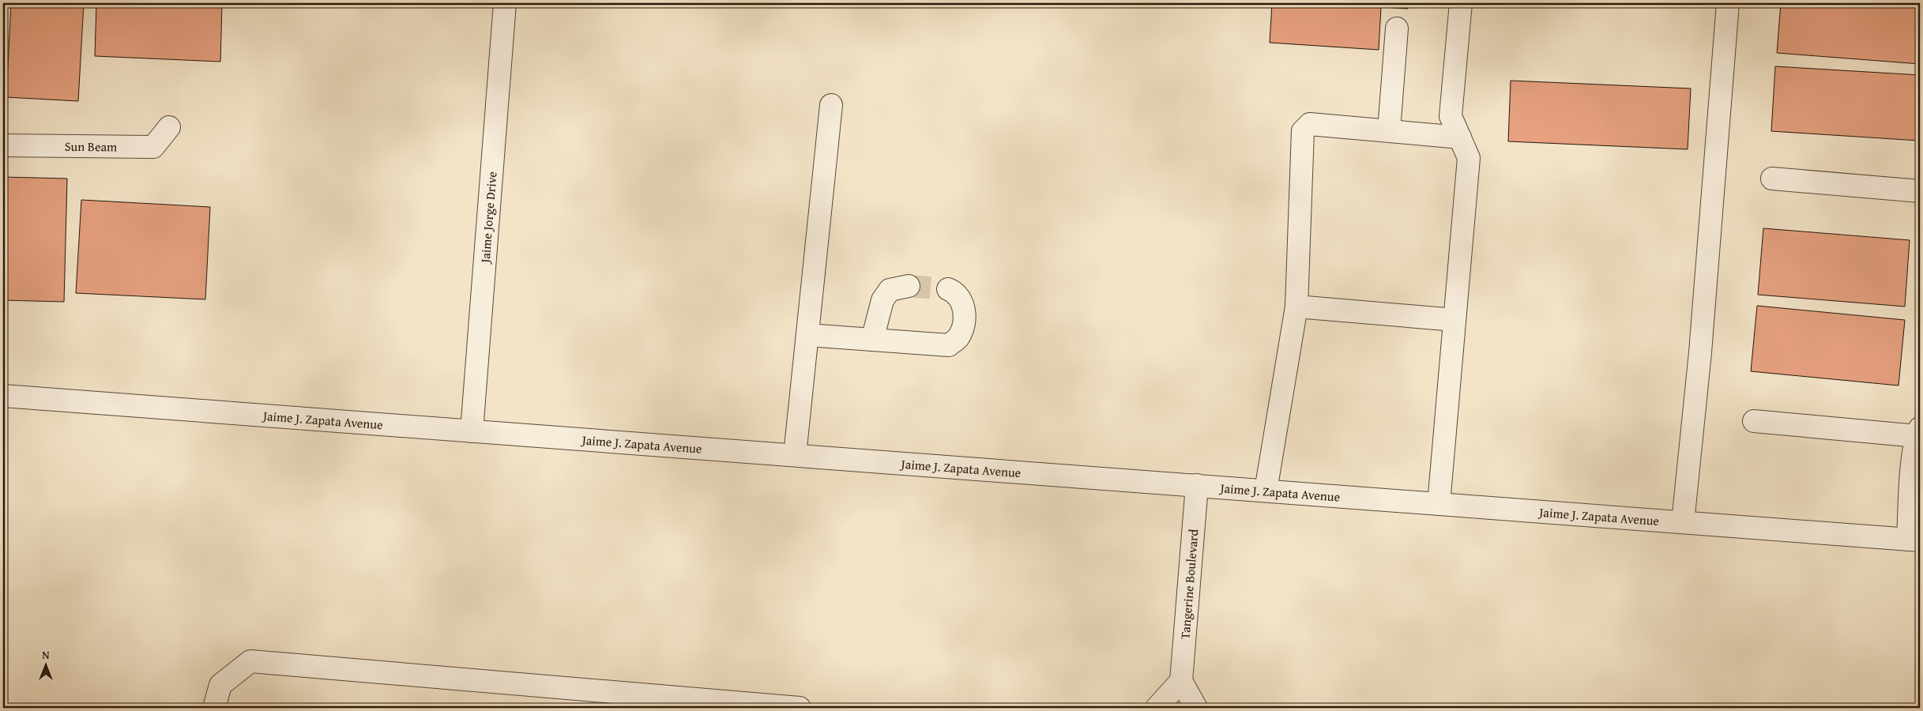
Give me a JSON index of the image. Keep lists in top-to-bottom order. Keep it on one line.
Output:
{"streets":{"street":["Sun Beam","Jaime Jorge Drive","Jaime J. Zapata Avenue","Tangerine Boulevard"]},"crossings":[["Jaime Jorge Drive","Jaime J. Zapata Avenue"],["Jaime J. Zapata Avenue","Tangerine Boulevard"]],"north":"top"}
